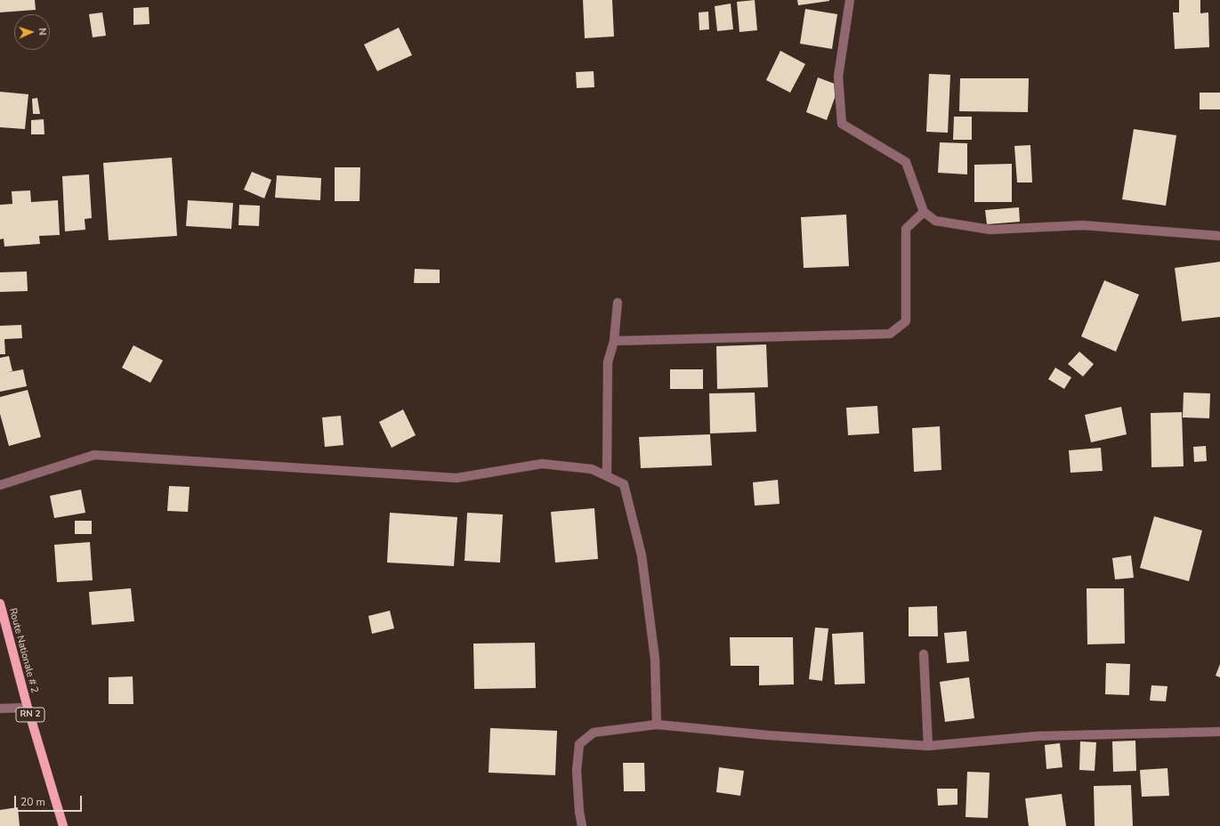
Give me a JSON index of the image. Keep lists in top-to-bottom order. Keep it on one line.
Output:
{"streets":{"main road":["Route Nationale # 2","RN 2"]},"scale_bar":"20 m","north":"right"}
